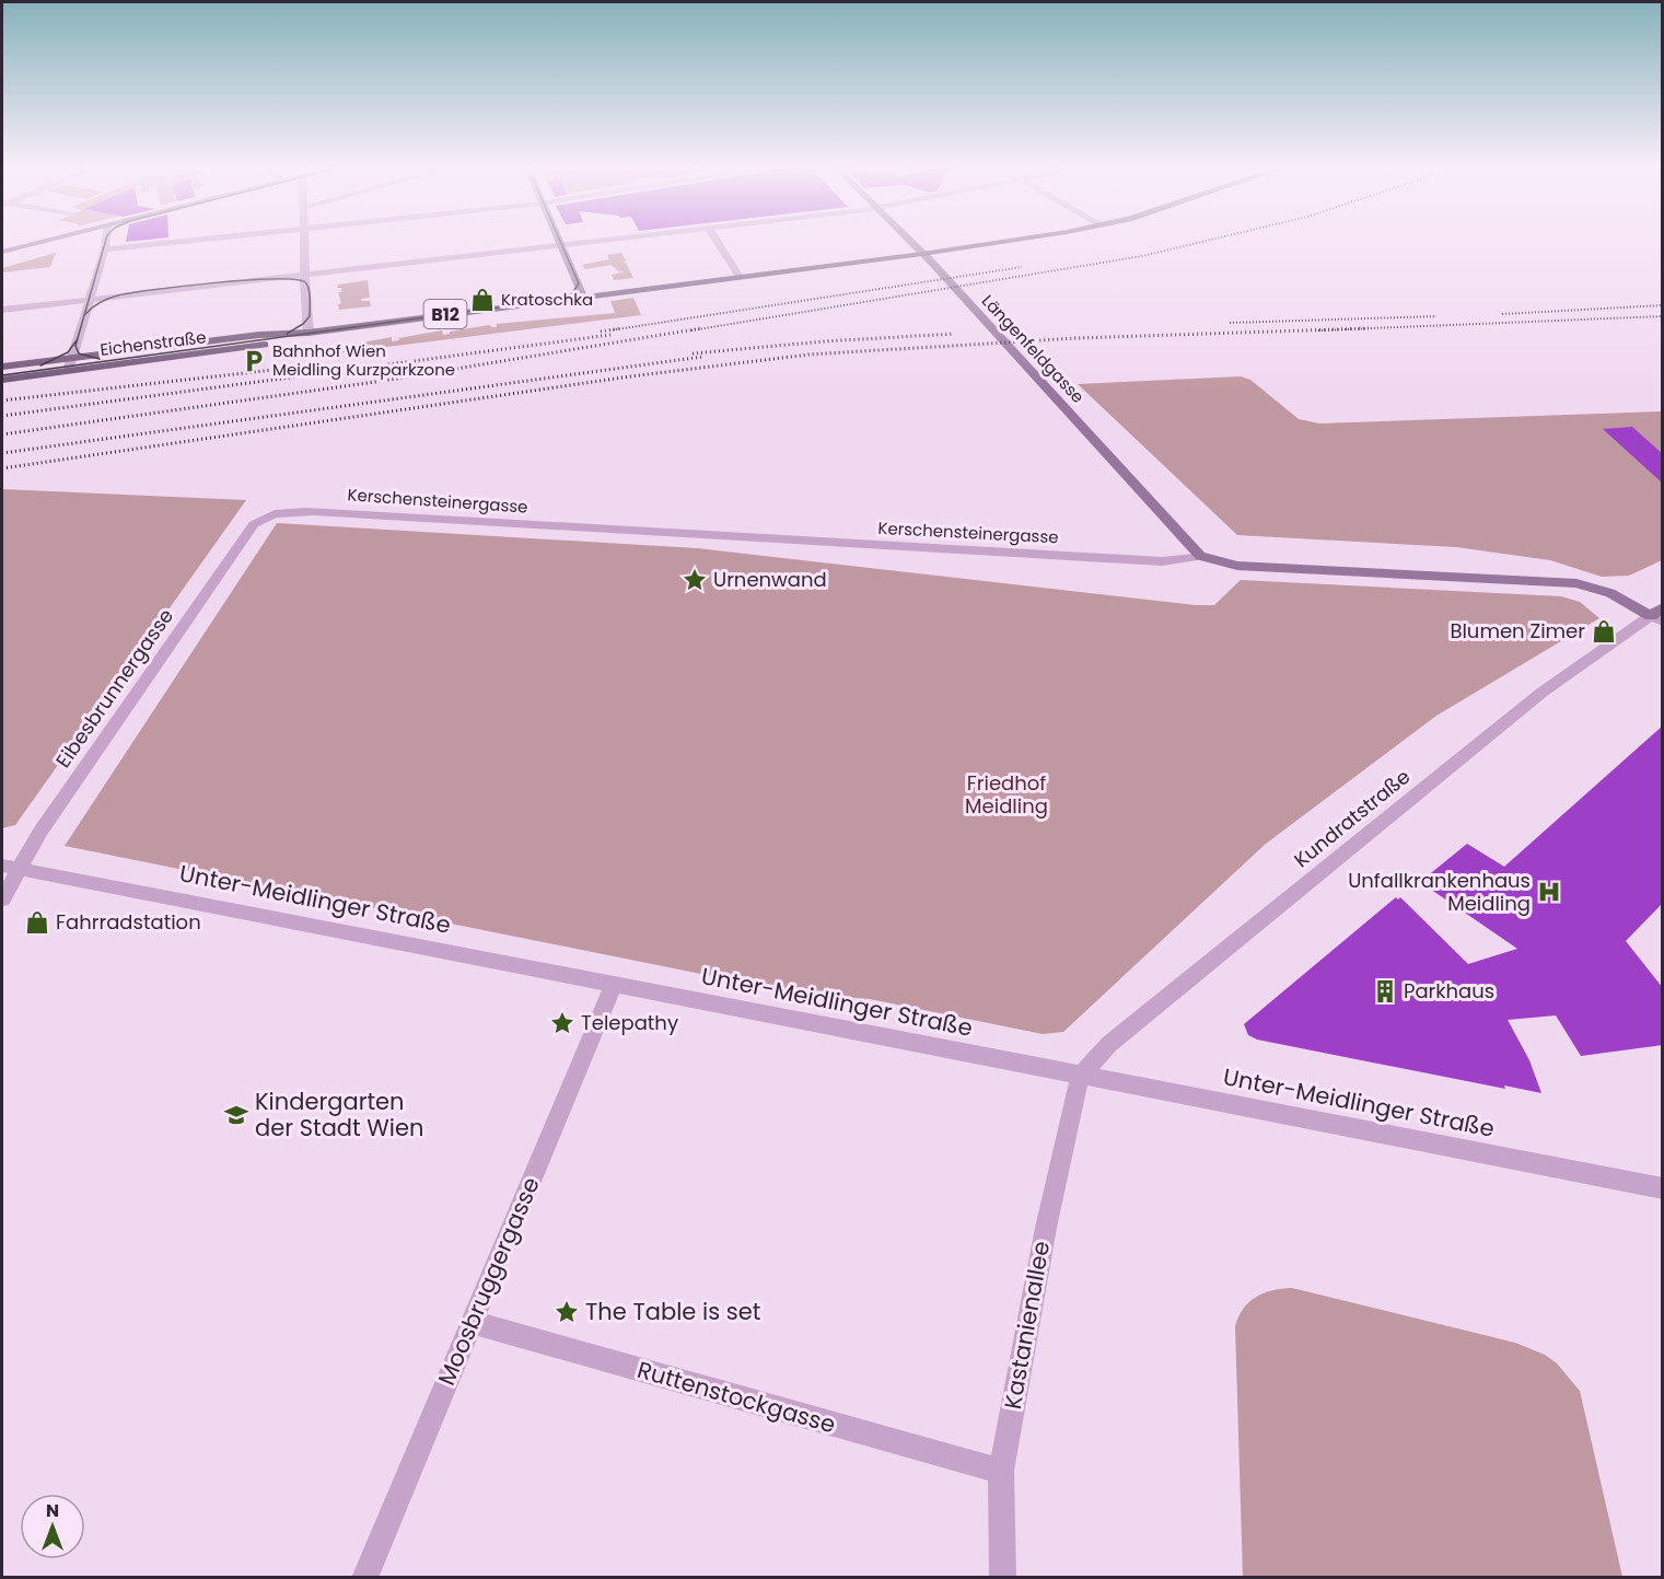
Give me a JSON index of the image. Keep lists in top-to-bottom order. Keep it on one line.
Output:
{"streets":{"main road":["B12","Eichenstraße"],"street":["Längenfeldgasse","Kerschensteinergasse","Eibesbrunnergasse","Kundratstraße","Unter-Meidlinger Straße","Moosbruggergasse","Kastanienallee","Ruttenstockgasse"]},"crossings":[["Eichenstraße","Längenfeldgasse"],["Längenfeldgasse","Kerschensteinergasse"],["Kerschensteinergasse","Eibesbrunnergasse"],["Kerschensteinergasse","Kundratstraße"],["Eibesbrunnergasse","Unter-Meidlinger Straße"],["Kundratstraße","Unter-Meidlinger Straße"],["Kundratstraße","Kastanienallee"],["Unter-Meidlinger Straße","Moosbruggergasse"],["Unter-Meidlinger Straße","Kastanienallee"],["Moosbruggergasse","Ruttenstockgasse"],["Kastanienallee","Ruttenstockgasse"]],"parks":["Friedhof Meidling"],"places":{"shop":["Kratoschka","Blumen Zimer","Fahrradstation"],"parking":["Bahnhof Wien Meidling Kurzparkzone"],"place":["Urnenwand","Telepathy","The Table is set"],"hospital":["Unfallkrankenhaus Meidling"],"building":["Parkhaus"],"school or university":["Kindergarten der Stadt Wien"]},"north":"top"}
